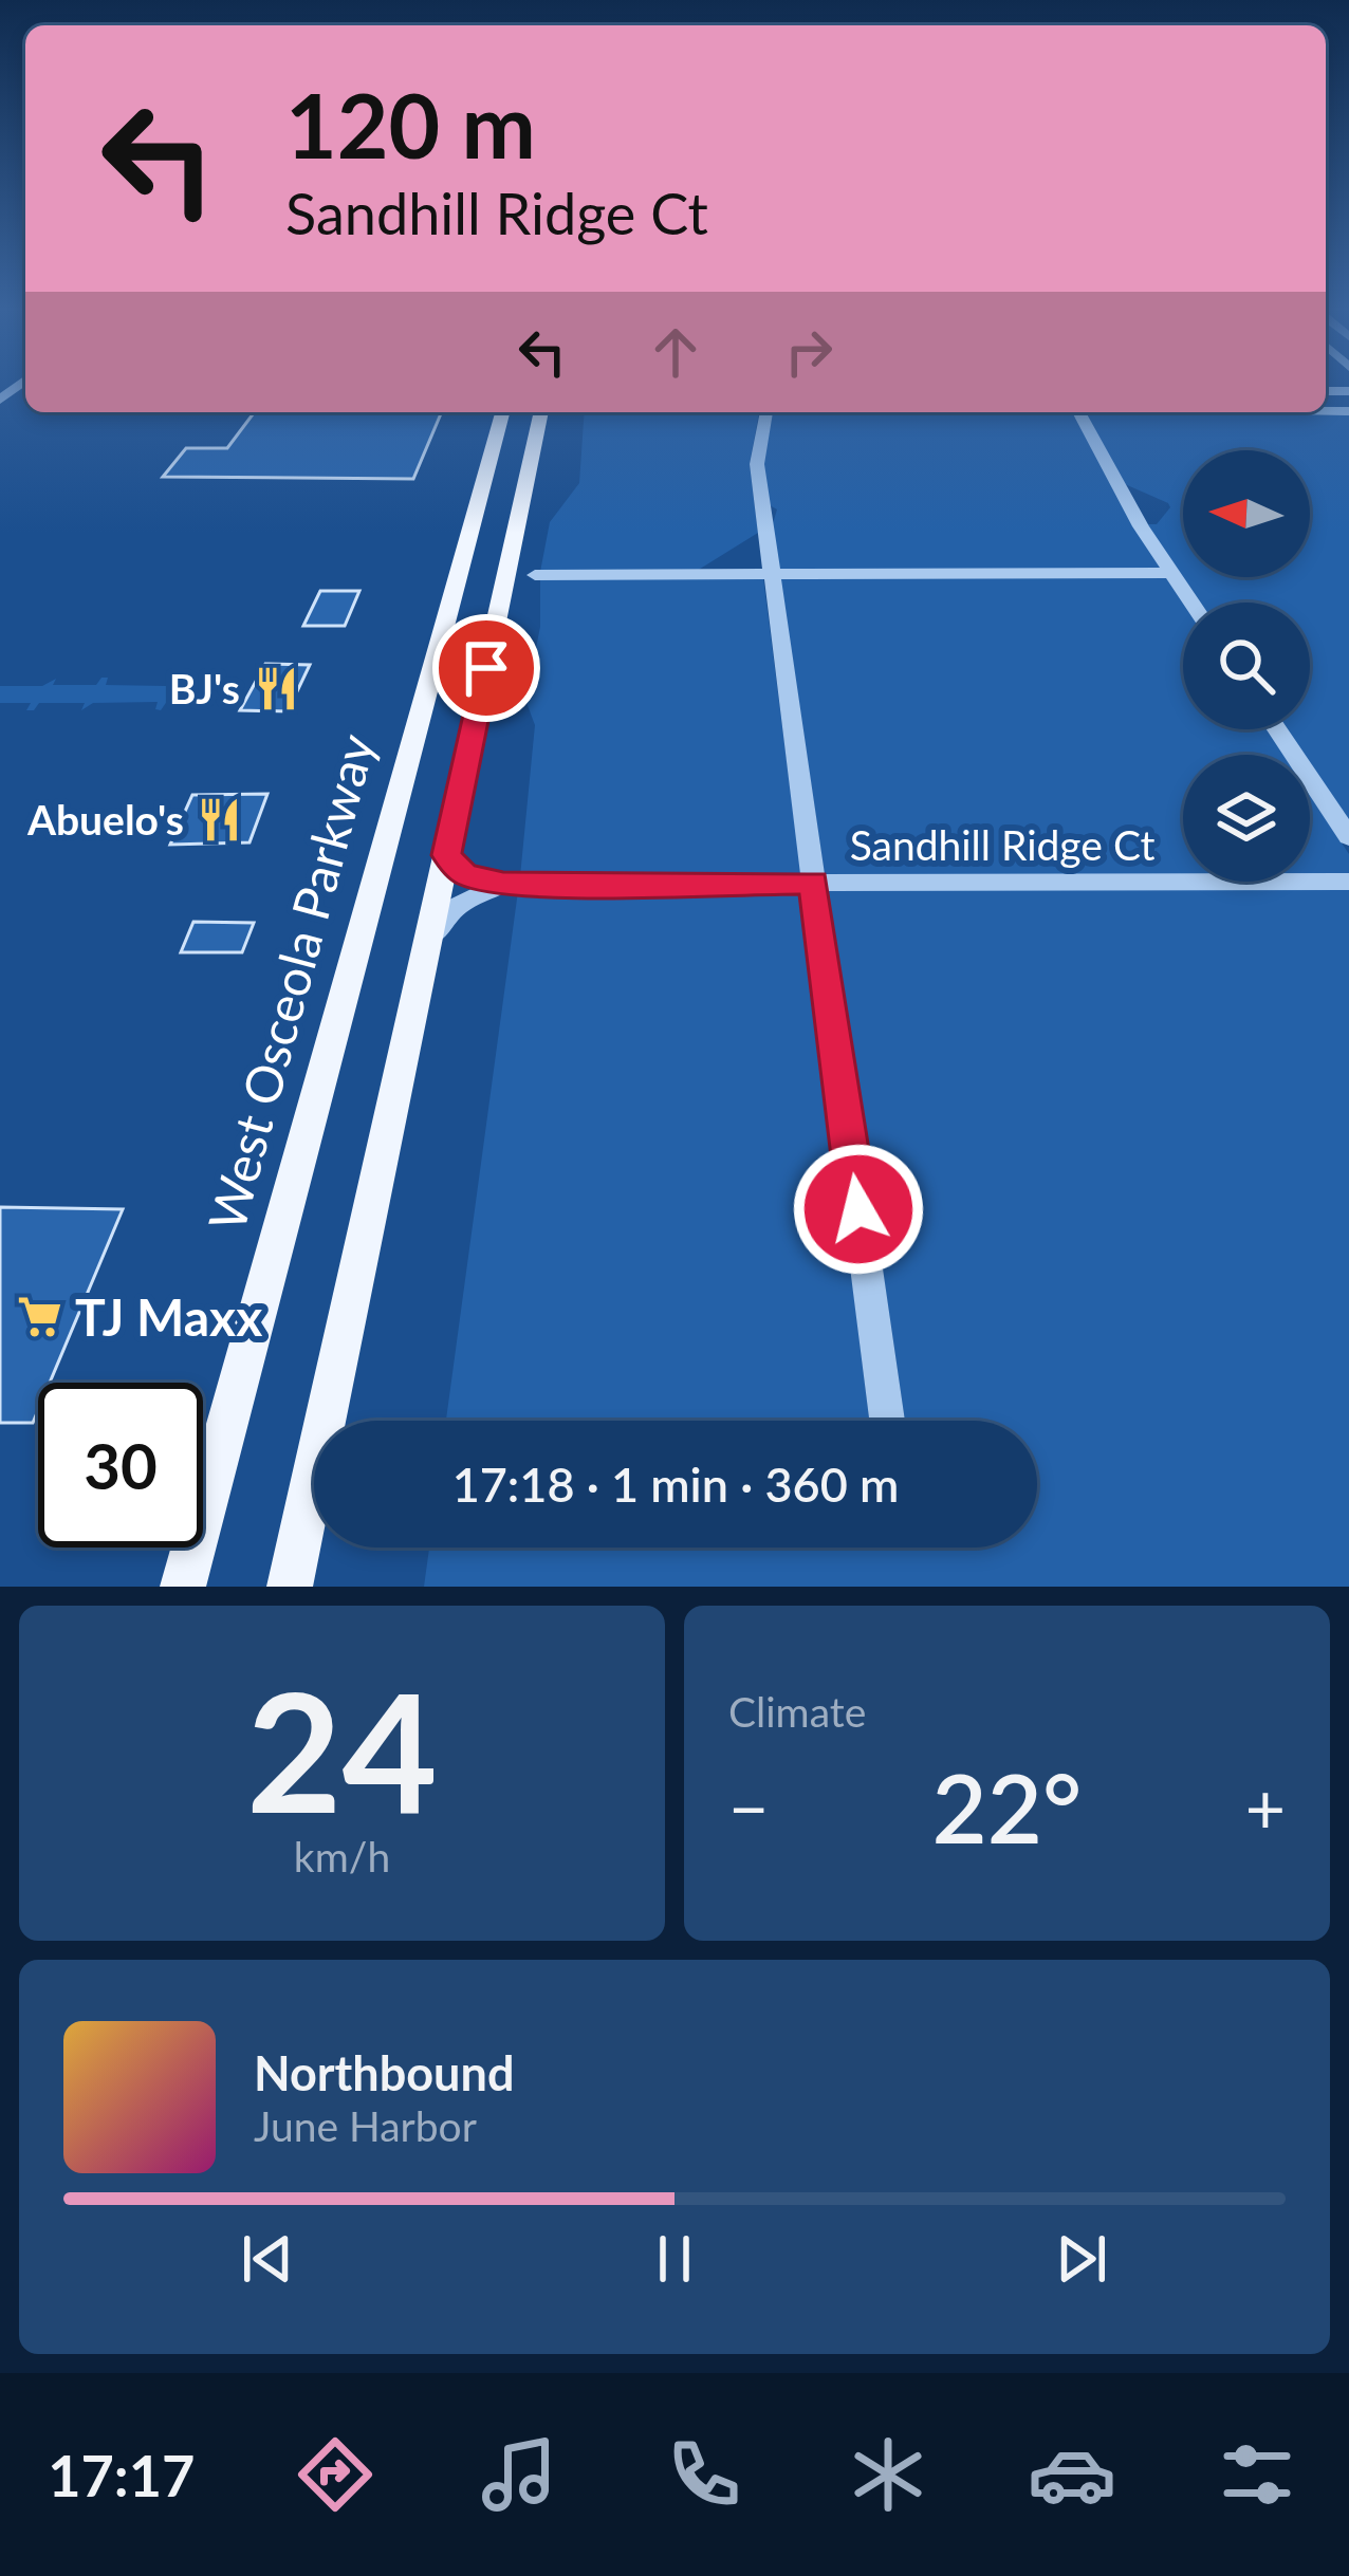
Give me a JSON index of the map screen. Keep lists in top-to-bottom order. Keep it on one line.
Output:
{"streets":{"main road":["West Osceola Parkway"],"street":["Sandhill Ridge Ct"]},"places":{"restaurant":["BJ's","Abuelo's"],"supermarket":["TJ Maxx"]},"north":"left","page":{"turn":["120 m","Sandhill Ridge Ct"],"limit":"30","trip":"17:18 · 1 min · 360 m","tile":[["24","km/h"],"Climate"],"heat":["−","22°","+"],"song":["Northbound","June Harbor"],"tabs":"17:17"}}
